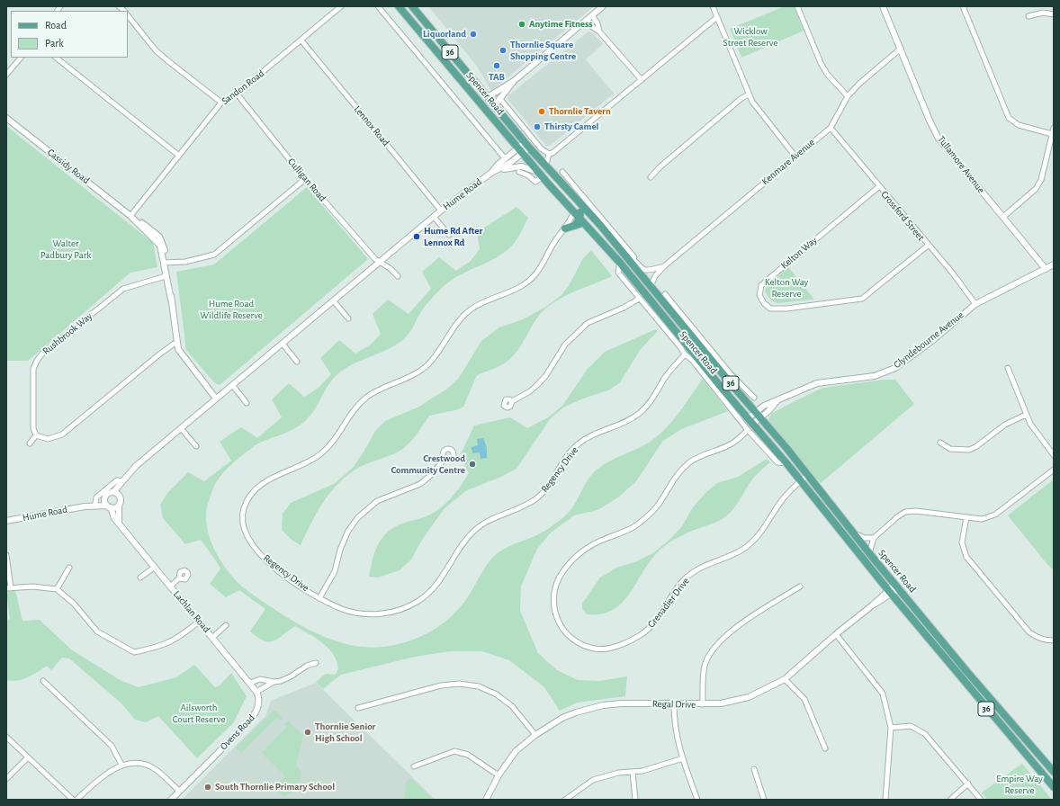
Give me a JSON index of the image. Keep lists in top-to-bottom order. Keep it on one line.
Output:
{"streets":{"main road":["36","Spencer Road"],"street":["Sandon Road","Lennox Road","Kenmare Avenue","Tullamore Avenue","Cassidy Road","Culligan Road","Hume Road","Crossford Street","Kelton Way","Rushbrook Way","Glyndebourne Avenue","Regency Drive","Grenadier Drive","Lachlan Road","Regal Drive","Ovens Road"]},"crossings":[["Sandon Road","Lennox Road"],["Sandon Road","Cassidy Road"],["Sandon Road","Culligan Road"],["Spencer Road","Kenmare Avenue"],["Spencer Road","Hume Road"],["Spencer Road","Glyndebourne Avenue"],["Spencer Road","Regency Drive"],["Spencer Road","Grenadier Drive"],["Spencer Road","Regal Drive"],["Lennox Road","Hume Road"],["Kenmare Avenue","Tullamore Avenue"],["Kenmare Avenue","Crossford Street"],["Tullamore Avenue","Glyndebourne Avenue"],["Cassidy Road","Hume Road"],["Cassidy Road","Rushbrook Way"],["Culligan Road","Hume Road"],["Hume Road","Lachlan Road"],["Crossford Street","Kelton Way"],["Crossford Street","Glyndebourne Avenue"],["Glyndebourne Avenue","Grenadier Drive"],["Lachlan Road","Ovens Road"]],"parks":["Wicklow Street Reserve","Walter Padbury Park","Kelton Way Reserve","Hume Road Wildlife Reserve","Ailsworth Court Reserve","Empire Way Reserve"],"places":["Anytime Fitness","Liquorland","Thornlie Square Shopping Centre","TAB","Thornlie Tavern","Thirsty Camel","Hume Rd After Lennox Rd","Crestwood Community Centre","Thornlie Senior High School","South Thornlie Primary School"],"legend":["Road","Park"]}
